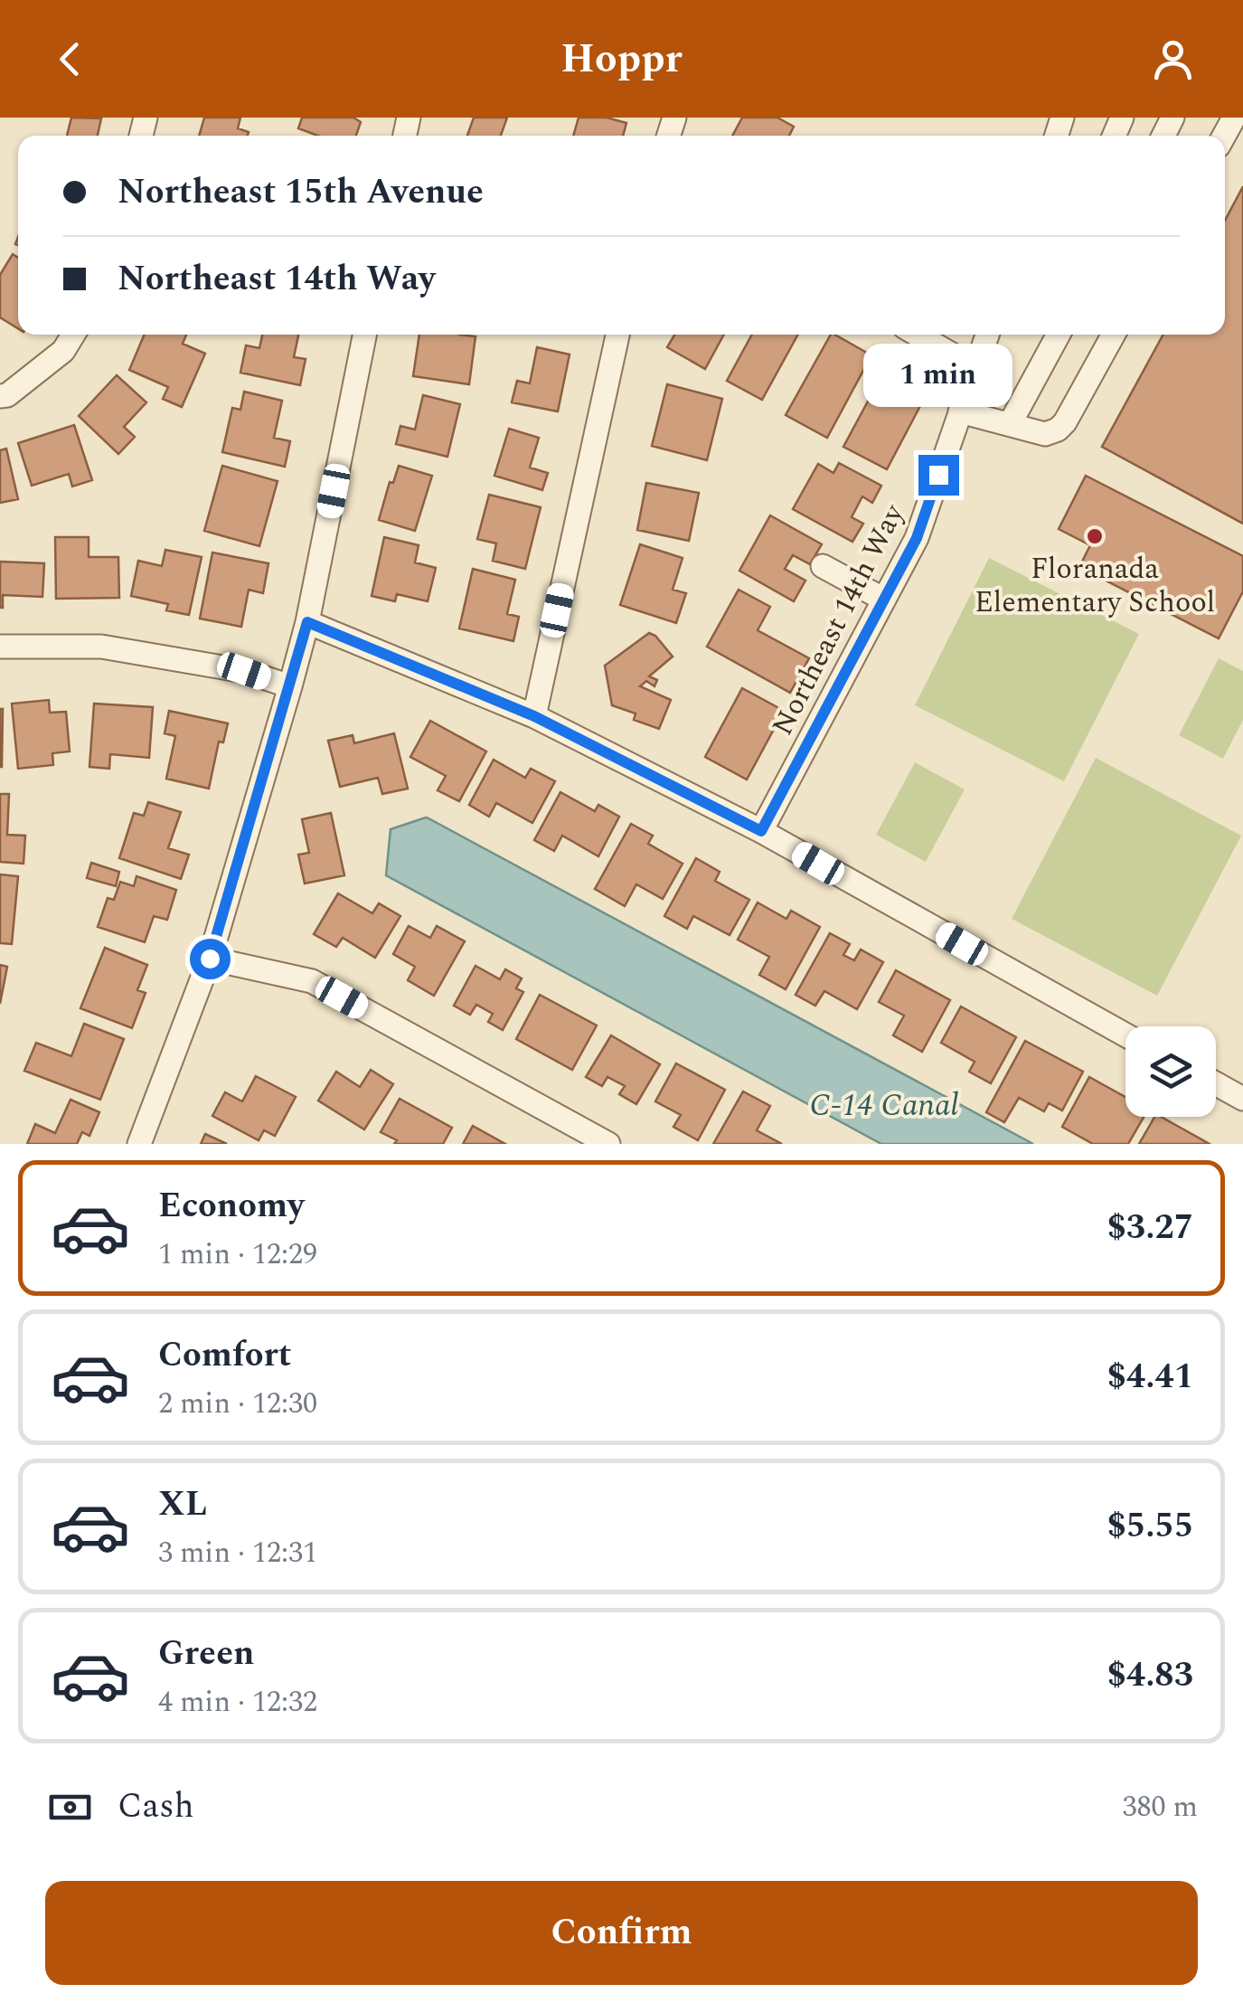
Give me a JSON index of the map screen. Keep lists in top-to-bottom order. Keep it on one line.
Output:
{"streets":{"street":["Northeast 14th Way"]},"water":["C-14 Canal"],"places":["Floranada Elementary School"],"page":{"header":"Hoppr","banner":["Northeast 15th Avenue","Northeast 14th Way"],"bubble":"1 min","list":[{"name":"Economy","note":"1 min · 12:29","value":"$3.27"},{"name":"Comfort","note":"2 min · 12:30","value":"$4.41"},{"name":"XL","note":"3 min · 12:31","value":"$5.55"},{"name":"Green","note":"4 min · 12:32","value":"$4.83"}],"pay":["Cash","380 m"],"buttons":"Confirm"}}
